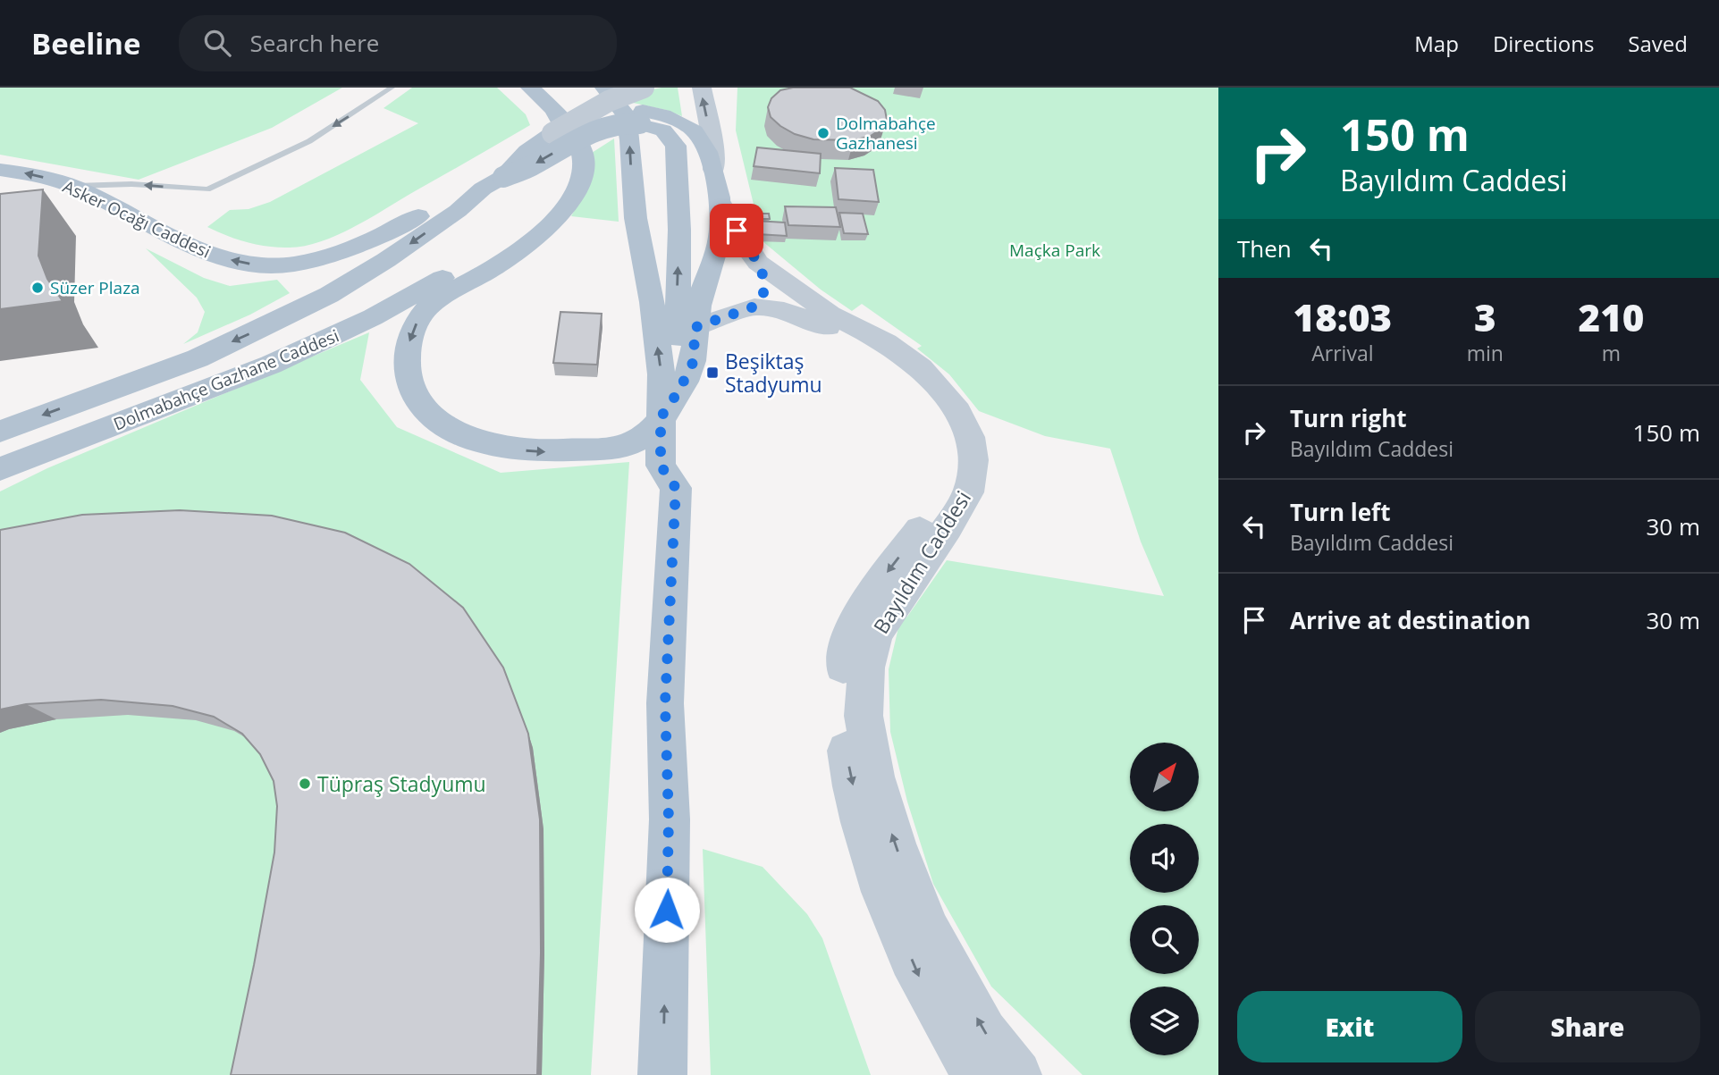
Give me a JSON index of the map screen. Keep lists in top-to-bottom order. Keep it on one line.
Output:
{"streets":{"main road":["Asker Ocağı Caddesi","Dolmabahçe Gazhane Caddesi","Bayıldım Caddesi"]},"crossings":[["Asker Ocağı Caddesi","Dolmabahçe Gazhane Caddesi"]],"one_way":["Asker Ocağı Caddesi"],"parks":["Maçka Park"],"places":{"other":["Dolmabahçe Gazhanesi","Süzer Plaza","Tüpraş Stadyumu"],"transit":["Beşiktaş Stadyumu"]},"north":"top right","page":{"header":"Beeline","search":"Search here","nav":["Map","Directions","Saved"],"turn":["150 m","Bayıldım Caddesi"],"then":"Then","eta":["18:03","Arrival","3","min","210","m"],"list":[{"name":"Turn right","note":"Bayıldım Caddesi","value":"150 m"},{"name":"Turn left","note":"Bayıldım Caddesi","value":"30 m"},{"name":"Arrive at destination","value":"30 m"}],"buttons":["Exit","Share"]}}
